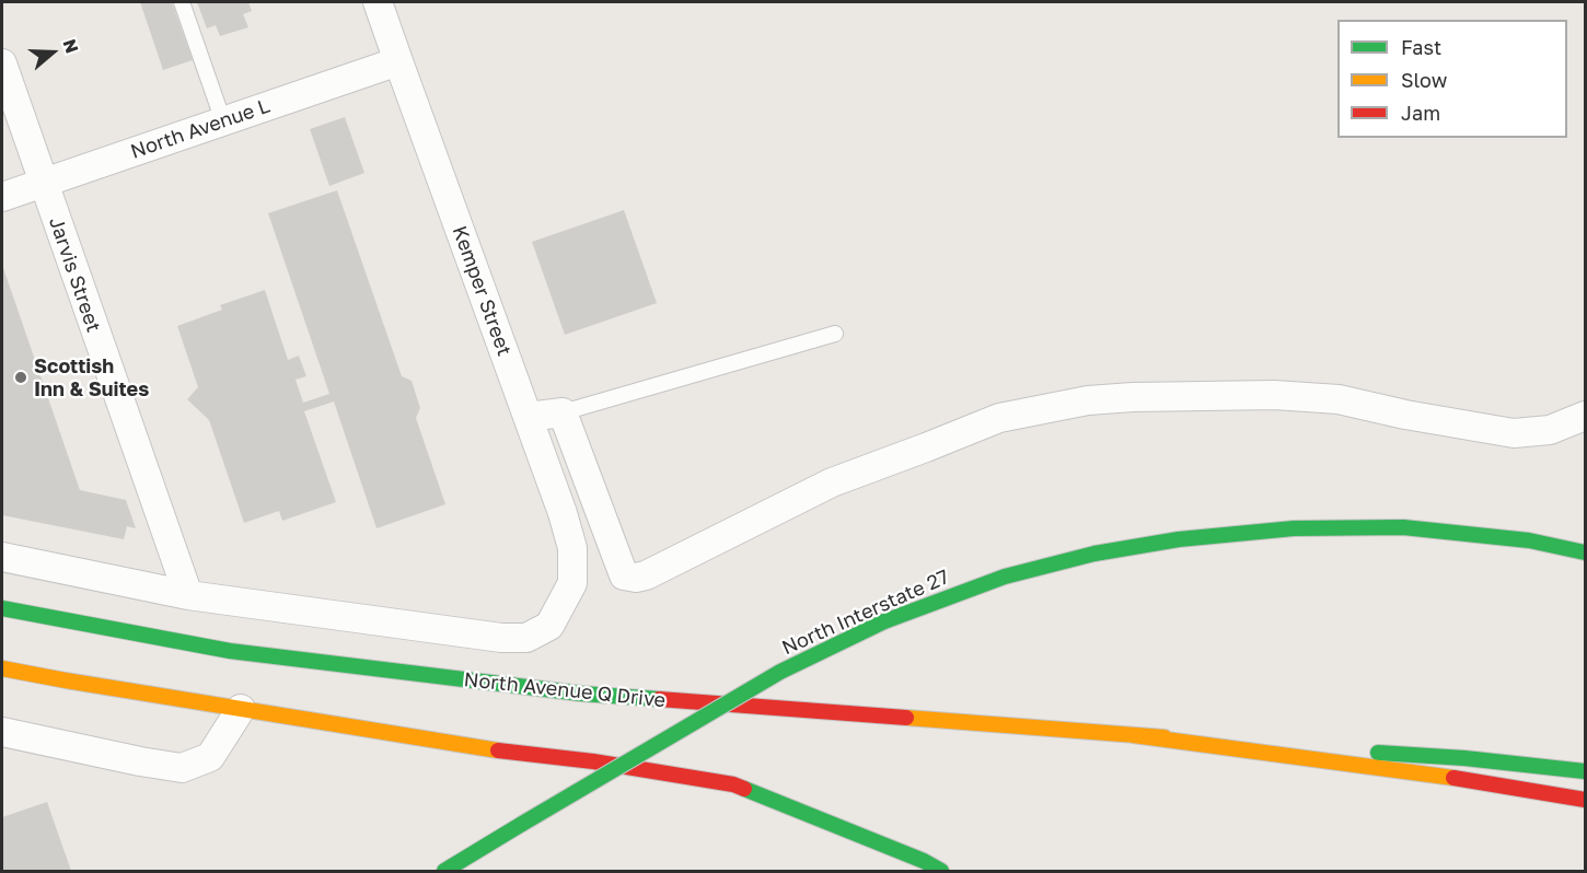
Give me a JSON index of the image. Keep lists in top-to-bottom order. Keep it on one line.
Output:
{"streets":{"main road":["North Interstate 27","North Avenue Q Drive"],"street":["North Avenue L","Jarvis Street","Kemper Street"]},"crossings":[["North Avenue L","Jarvis Street"],["North Avenue L","Kemper Street"],["Jarvis Street","Kemper Street"]],"places":["Scottish Inn & Suites"],"legend":["Fast","Slow","Jam"],"north":"right"}
